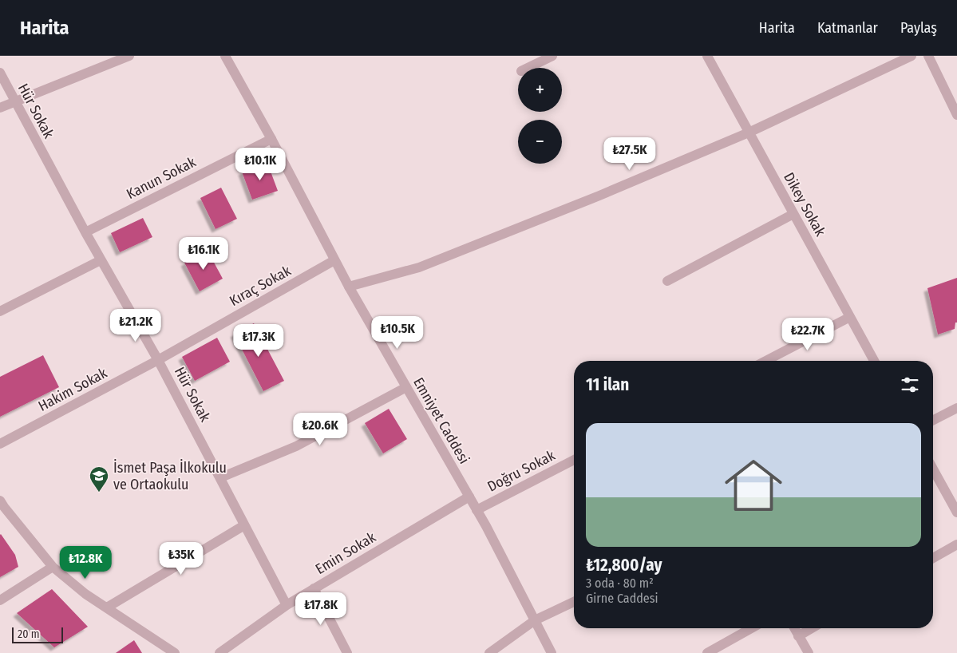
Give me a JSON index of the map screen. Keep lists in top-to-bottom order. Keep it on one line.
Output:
{"streets":{"street":["Hür Sokak","Kanun Sokak","Dikey Sokak","Kıraç Sokak","Hakim Sokak","Emniyet Caddesi","Doğru Sokak","Emin Sokak"]},"crossings":[["Hür Sokak","Kanun Sokak"],["Hür Sokak","Kıraç Sokak"],["Hür Sokak","Hakim Sokak"],["Hür Sokak","Emin Sokak"],["Kanun Sokak","Emniyet Caddesi"],["Kıraç Sokak","Hakim Sokak"],["Kıraç Sokak","Emniyet Caddesi"],["Emniyet Caddesi","Doğru Sokak"],["Emniyet Caddesi","Emin Sokak"]],"places":{"school or university":["İsmet Paşa İlkokulu ve Ortaokulu"]},"scale_bar":"20 m","page":{"header":"Harita","nav":["Harita","Katmanlar","Paylaş"],"map_buttons":["+","−"],"price":["₺27.5K","₺10.1K","₺16.1K","₺21.2K","₺10.5K","₺22.7K","₺17.3K","₺20.6K","₺35K","₺12.8K","₺17.8K"],"heading":"11 ilan","list":[{"name":"₺12,800/ay","note":"3 oda · 80 m² · Girne Caddesi"}],"scale":"20 m"}}
